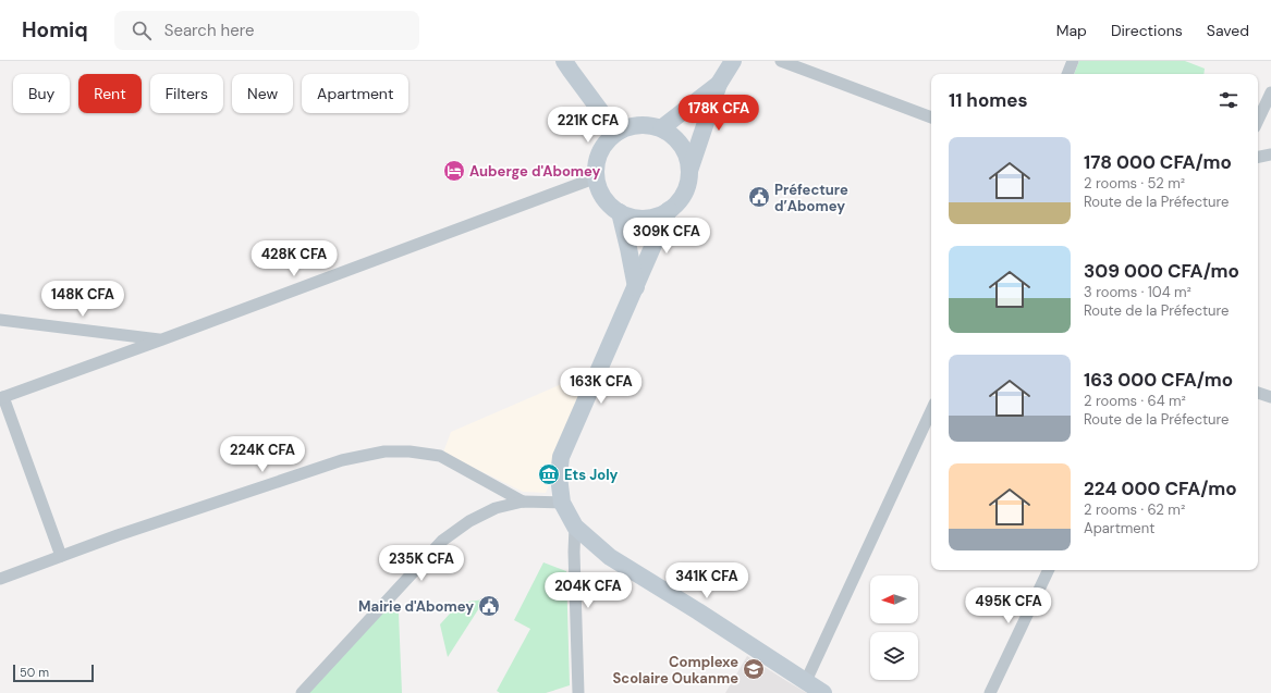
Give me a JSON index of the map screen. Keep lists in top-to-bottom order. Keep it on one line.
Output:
{"places":{"hotel":["Auberge d'Abomey"],"public building":["Préfecture d’Abomey","Mairie d'Abomey"],"museum":["Ets Joly"],"school or university":["Complexe Scolaire Oukanme"]},"scale_bar":"50 m","north":"left","page":{"header":"Homiq","search":"Search here","nav":["Map","Directions","Saved"],"chip":["Buy","Rent","Filters","New","Apartment"],"heading":"11 homes","price":["178K CFA","221K CFA","309K CFA","428K CFA","148K CFA","163K CFA","224K CFA","235K CFA","341K CFA","204K CFA","495K CFA"],"list":[{"name":"178 000 CFA/mo","note":"2 rooms · 52 m² · Route de la Préfecture"},{"name":"309 000 CFA/mo","note":"3 rooms · 104 m² · Route de la Préfecture"},{"name":"163 000 CFA/mo","note":"2 rooms · 64 m² · Route de la Préfecture"},{"name":"224 000 CFA/mo","note":"2 rooms · 62 m² · Apartment"}],"scale":"50 m"}}
